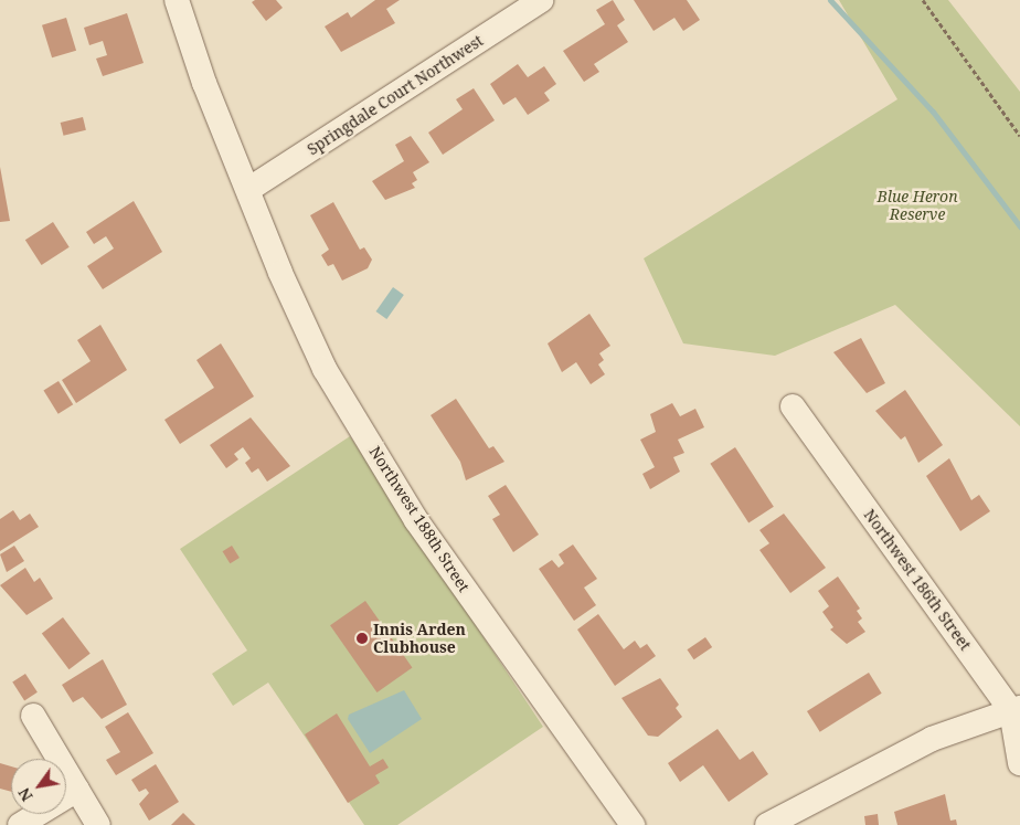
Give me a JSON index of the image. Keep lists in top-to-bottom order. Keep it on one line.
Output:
{"streets":{"street":["Springdale Court Northwest","Northwest 188th Street","Northwest 186th Street"]},"crossings":[["Springdale Court Northwest","Northwest 188th Street"]],"parks":["Blue Heron Reserve"],"places":["Innis Arden Clubhouse"],"north":"bottom left"}
